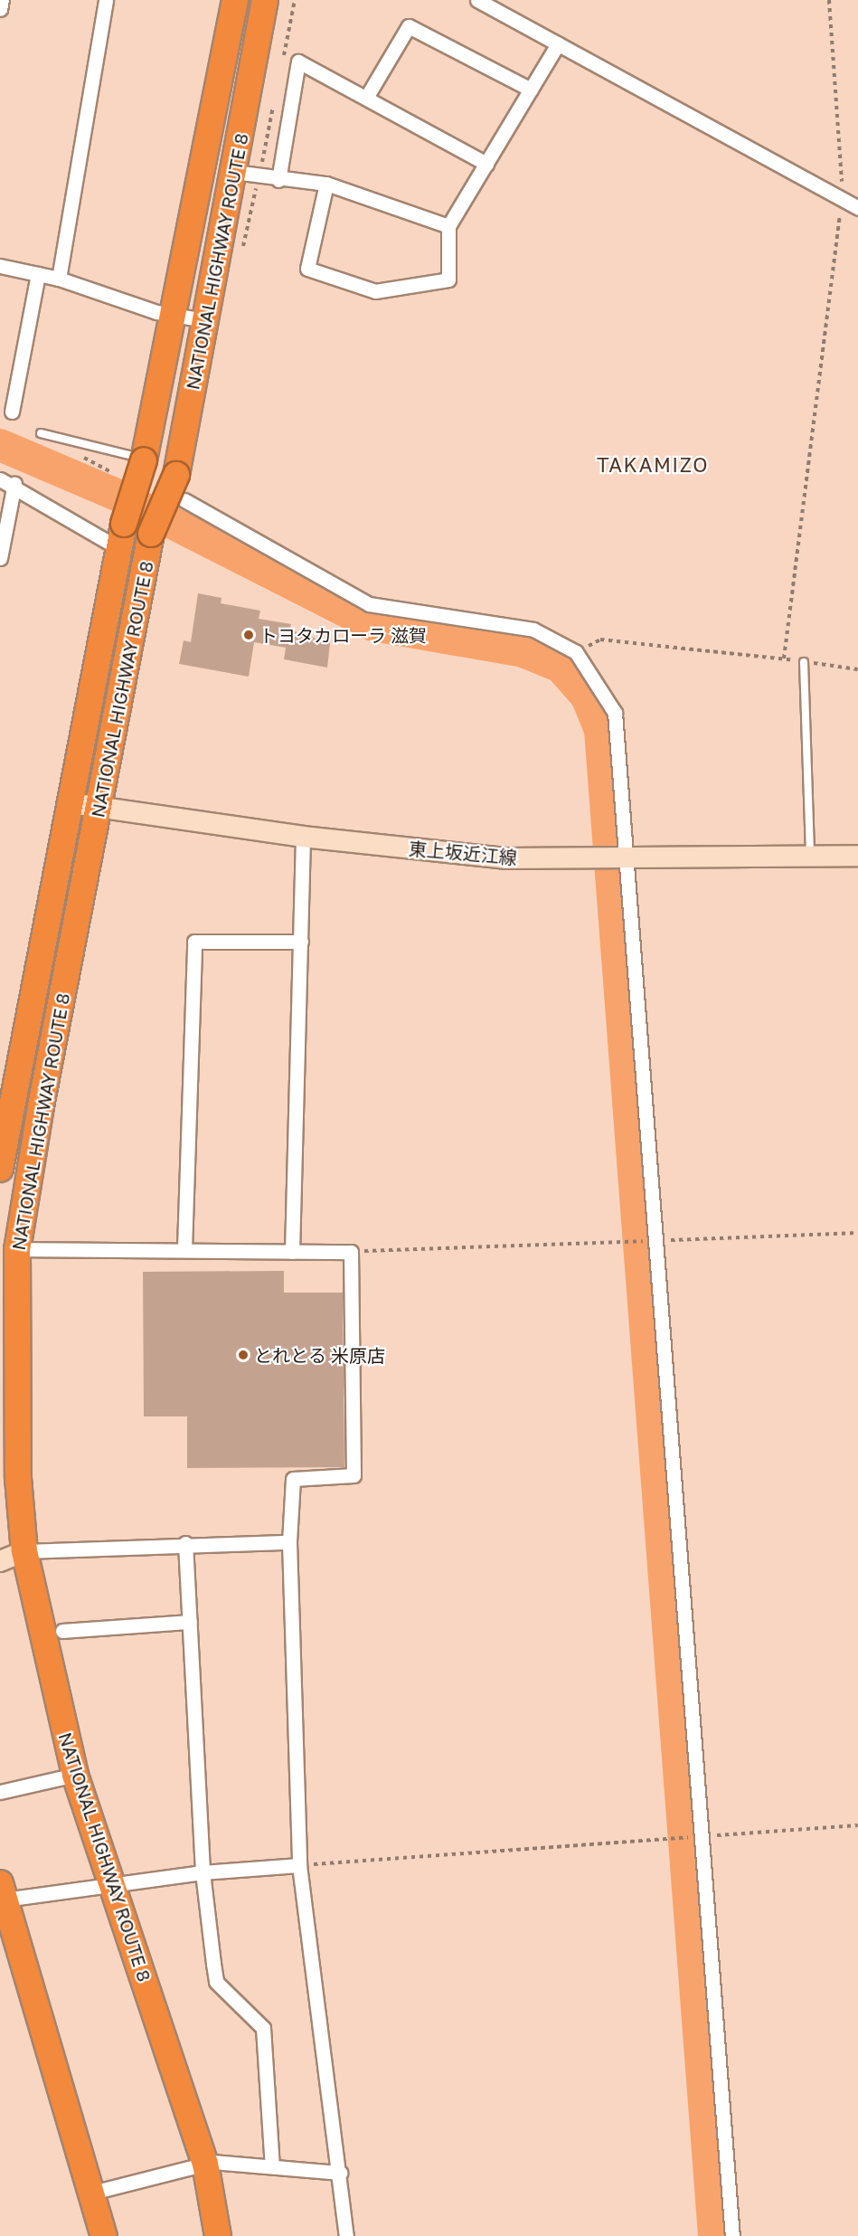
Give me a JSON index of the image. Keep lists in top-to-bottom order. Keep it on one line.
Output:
{"streets":{"highway":["NATIONAL HIGHWAY ROUTE 8"],"main road":["東上坂近江線"]},"crossings":[["NATIONAL HIGHWAY ROUTE 8","東上坂近江線"]],"districts":["TAKAMIZO"],"places":["トヨタカローラ 滋賀","とれとる 米原店"]}
